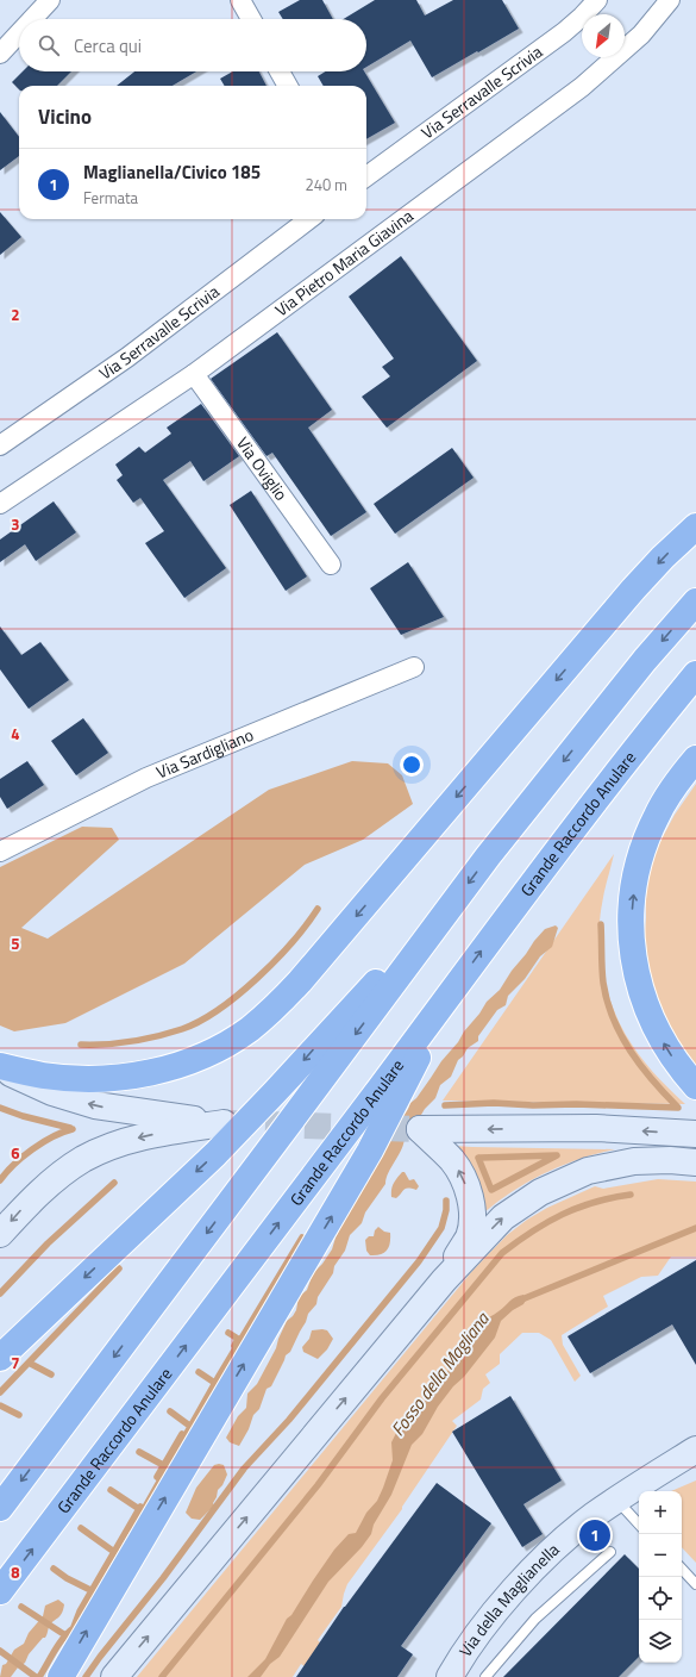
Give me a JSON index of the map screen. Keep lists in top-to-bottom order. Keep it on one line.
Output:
{"streets":{"highway":["Grande Raccordo Anulare"],"main road":["Via della Maglianella"],"street":["Via Serravalle Scrivia","Via Pietro Maria Giavina","Via Oviglio","Via Sardigliano"]},"crossings":[["Via Pietro Maria Giavina","Via Oviglio"]],"water":["Fosso della Magliana"],"north":"bottom left","page":{"search":"Cerca qui","heading":"Vicino","list":[{"mark":"1","name":"Maglianella/Civico 185","note":"Fermata","value":"240 m"}],"map_buttons":["+","−"],"pins":"1"},"grid":{"rows":["2","3","4","5","6","7","8"]}}
